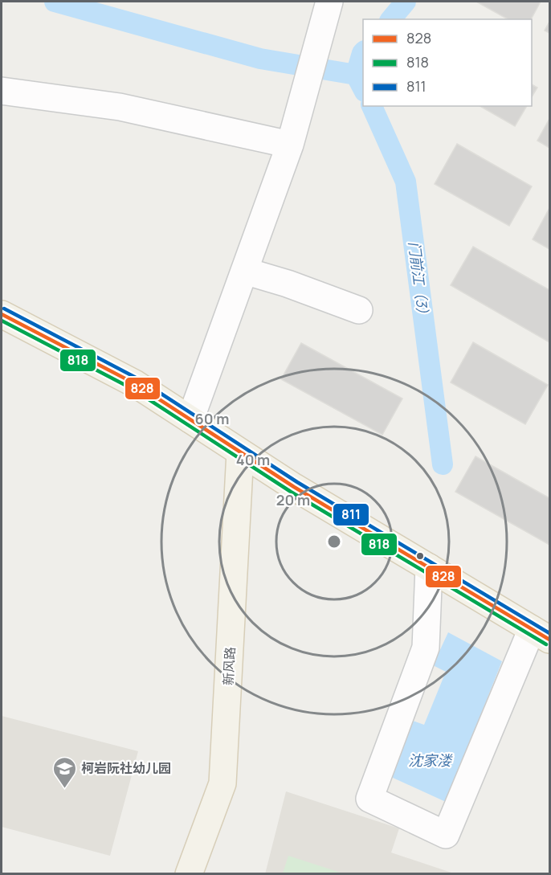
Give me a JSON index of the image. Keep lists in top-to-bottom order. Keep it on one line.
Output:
{"streets":{"main road":["新风路"]},"water":["门前江（3）","沈家溇"],"places":{"school or university":["柯岩阮社幼儿园"]},"lines":["transit line 811","transit line 828","transit line 818"],"legend":["828","818","811"],"rings":["60 m","40 m","20 m"]}
